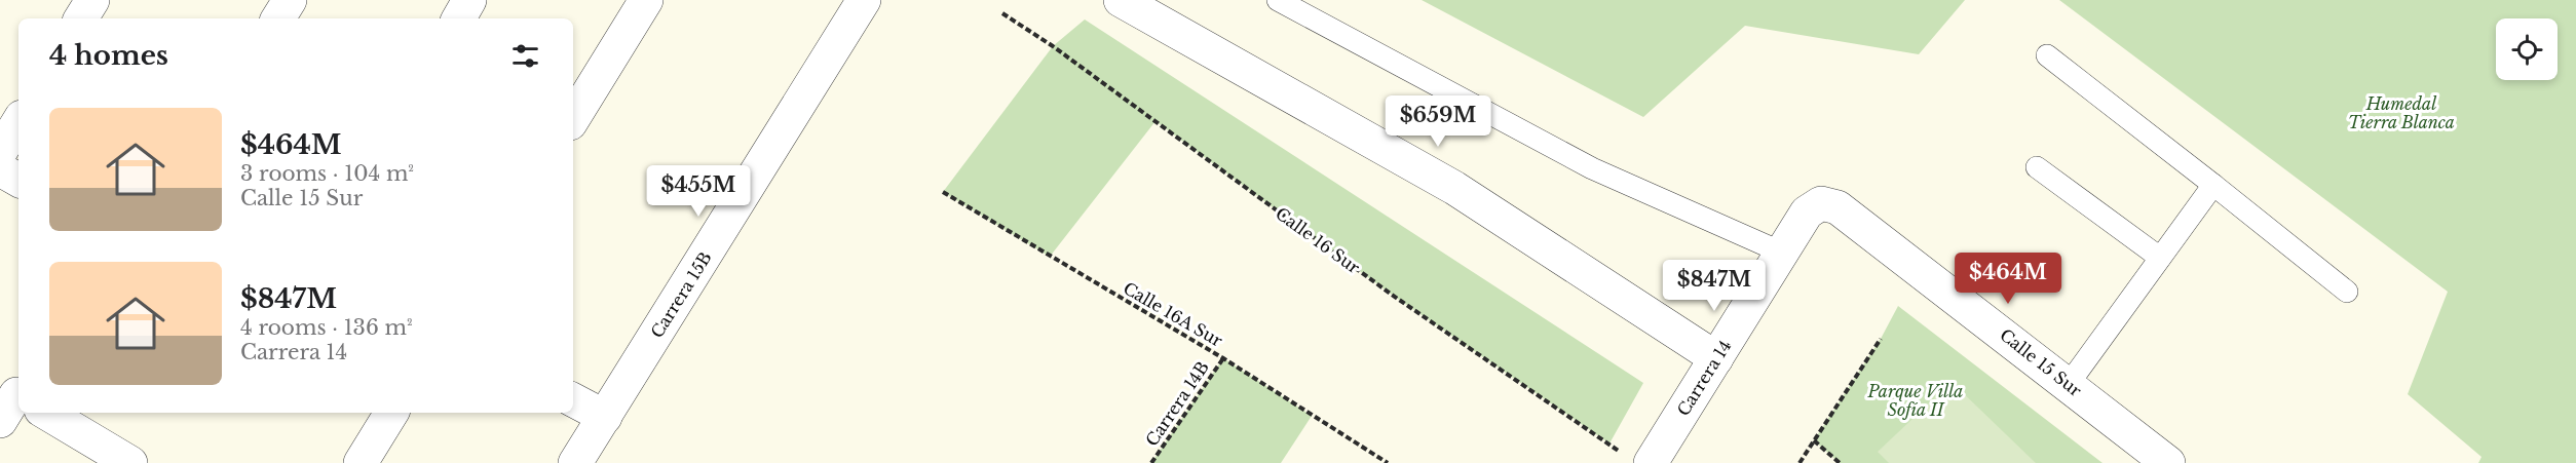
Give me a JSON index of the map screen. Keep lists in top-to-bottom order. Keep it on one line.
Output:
{"streets":{"street":["Carrera 15B","Calle 15 Sur","Carrera 14"],"path":["Calle 16 Sur","Calle 16A Sur","Carrera 14B"]},"crossings":[["Calle 16 Sur","Carrera 14"],["Calle 16A Sur","Carrera 14B"],["Calle 15 Sur","Carrera 14"]],"parks":["Humedal Tierra Blanca","Parque Villa Sofía II"],"page":{"heading":"4 homes","list":[{"name":"$464M","note":"3 rooms · 104 m² · Calle 15 Sur"},{"name":"$847M","note":"4 rooms · 136 m² · Carrera 14"}],"price":["$659M","$455M","$464M","$847M"]}}
